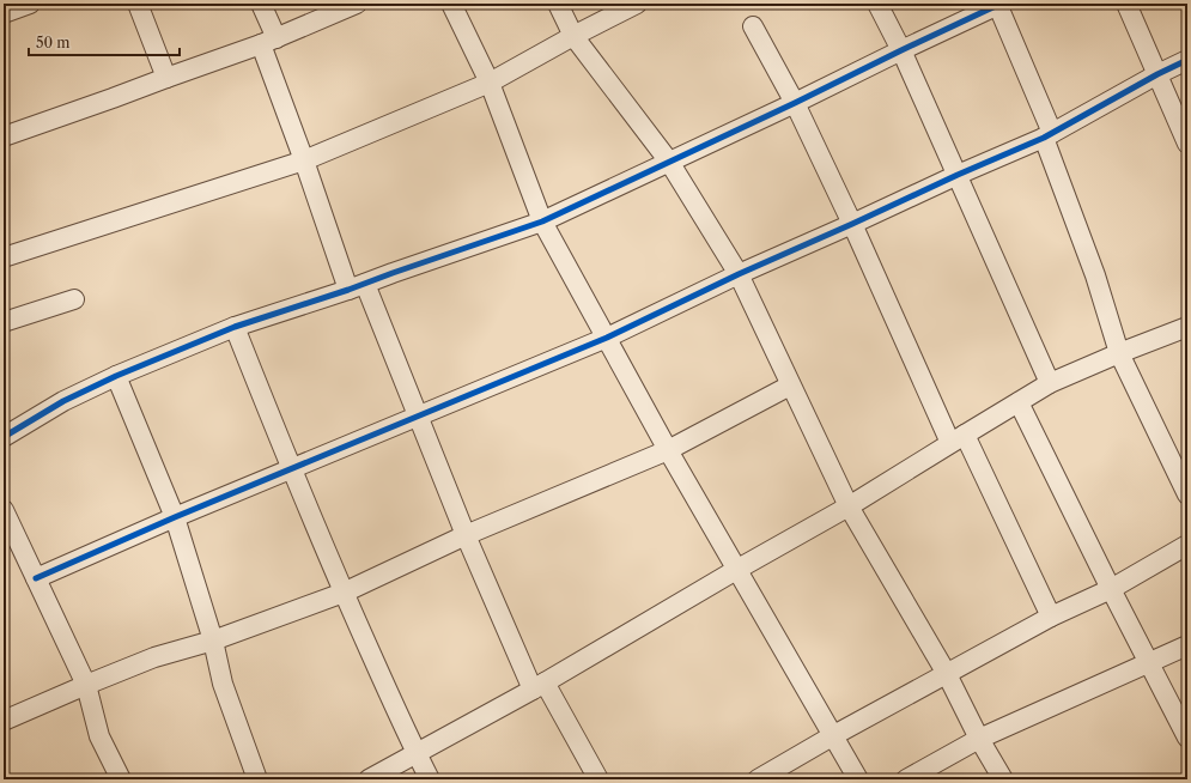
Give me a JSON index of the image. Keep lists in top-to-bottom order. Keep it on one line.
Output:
{"scale_bar":"50 m"}
